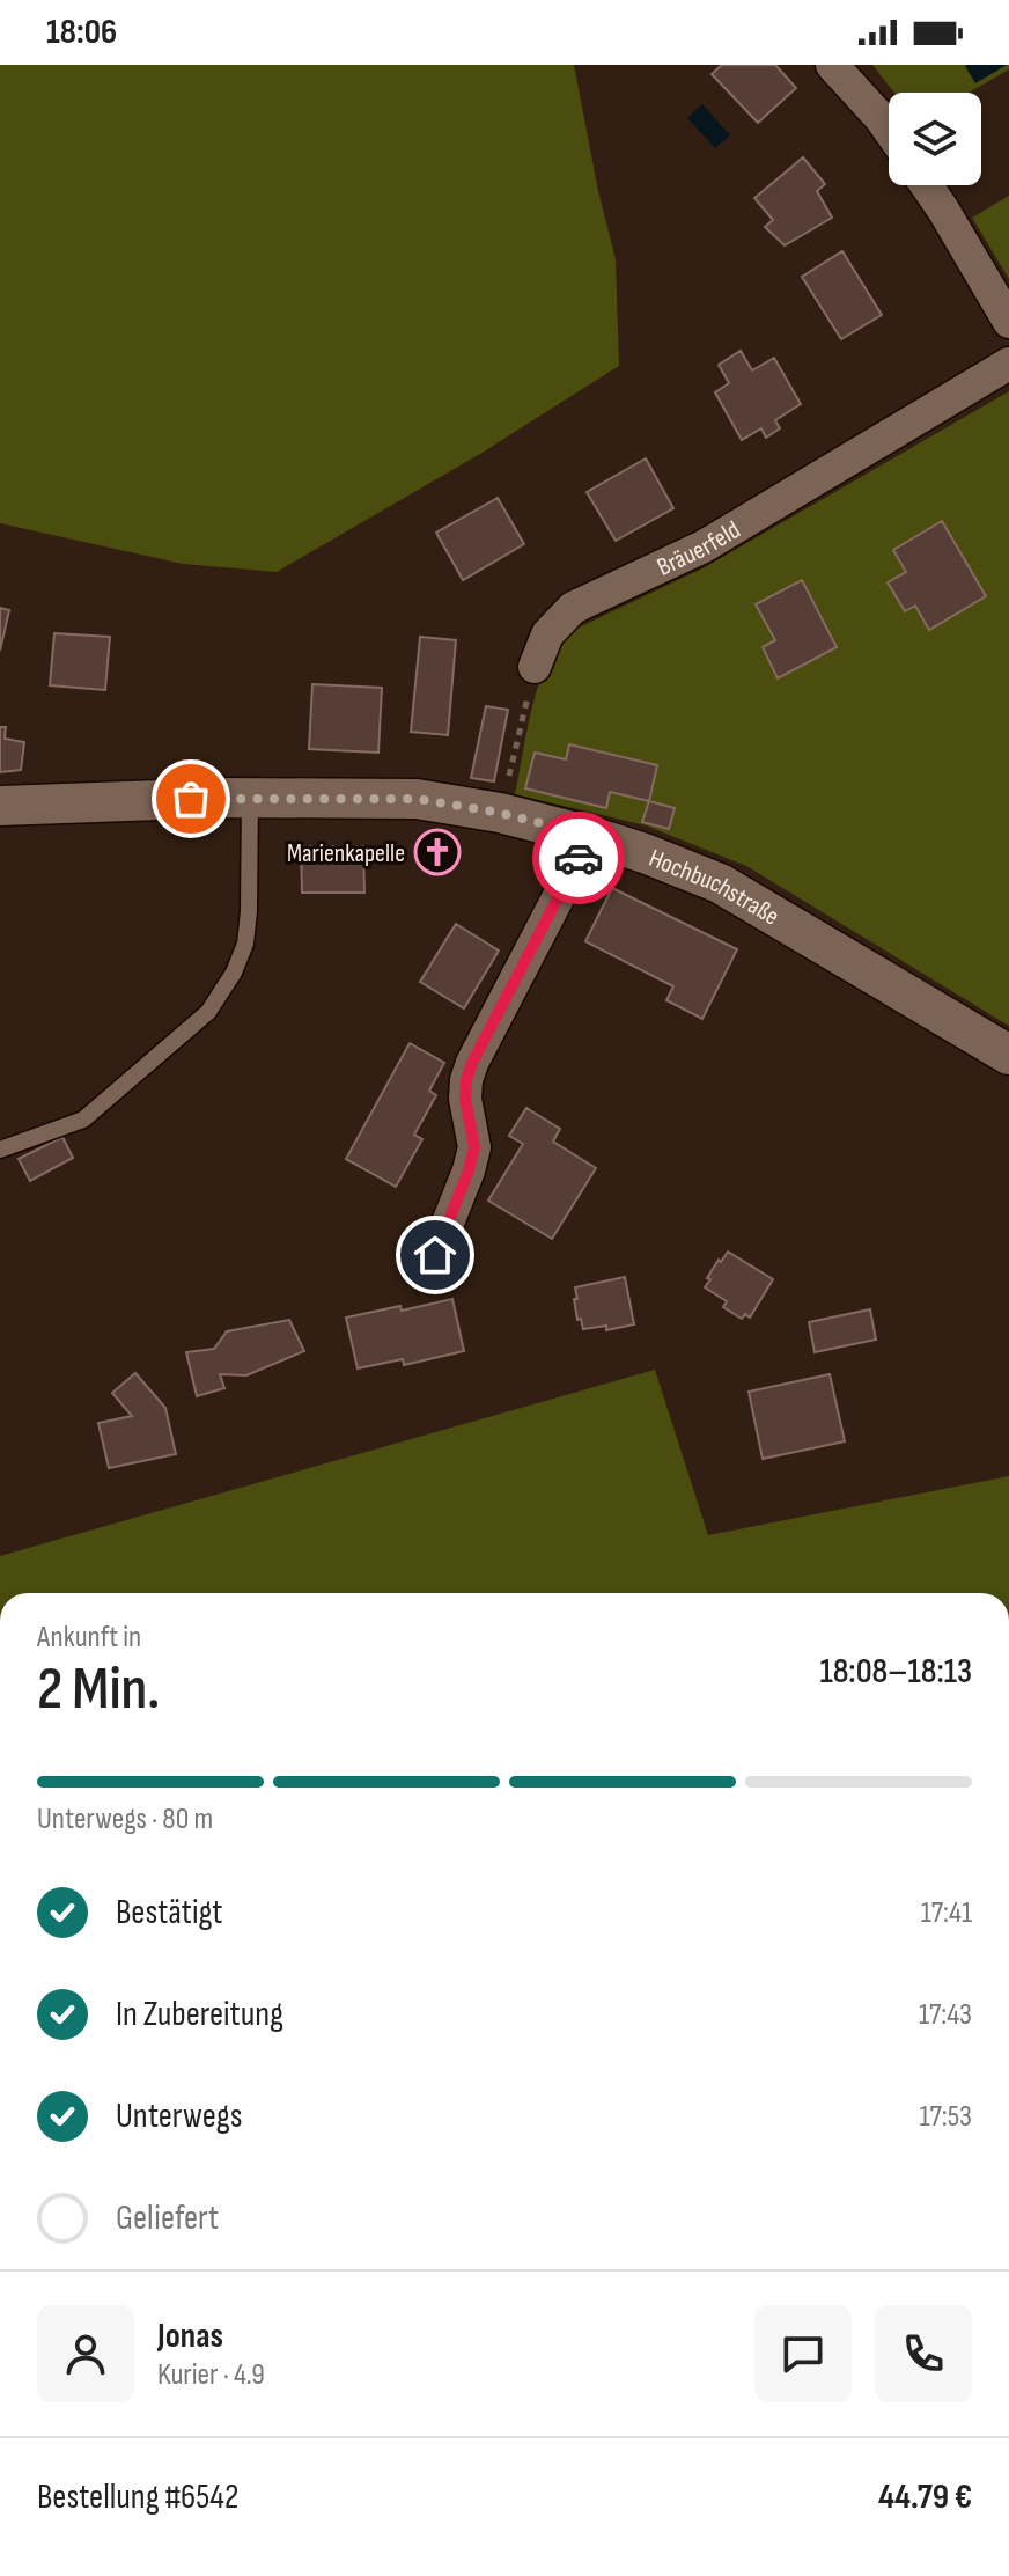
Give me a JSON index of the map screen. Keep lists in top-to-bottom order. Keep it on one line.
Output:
{"streets":{"street":["Bräuerfeld","Hochbuchstraße"]},"places":{"church":["Marienkapelle"]},"page":{"status":"18:06","heading":["2 Min.","Ankunft in","18:08–18:13"],"panel":["Jonas","Kurier · 4.9","Bestellung #6542","44.79 €"],"bar":"Unterwegs · 80 m","list":[["Bestätigt","17:41"],["In Zubereitung","17:43"],["Unterwegs","17:53"],"Geliefert"]}}
